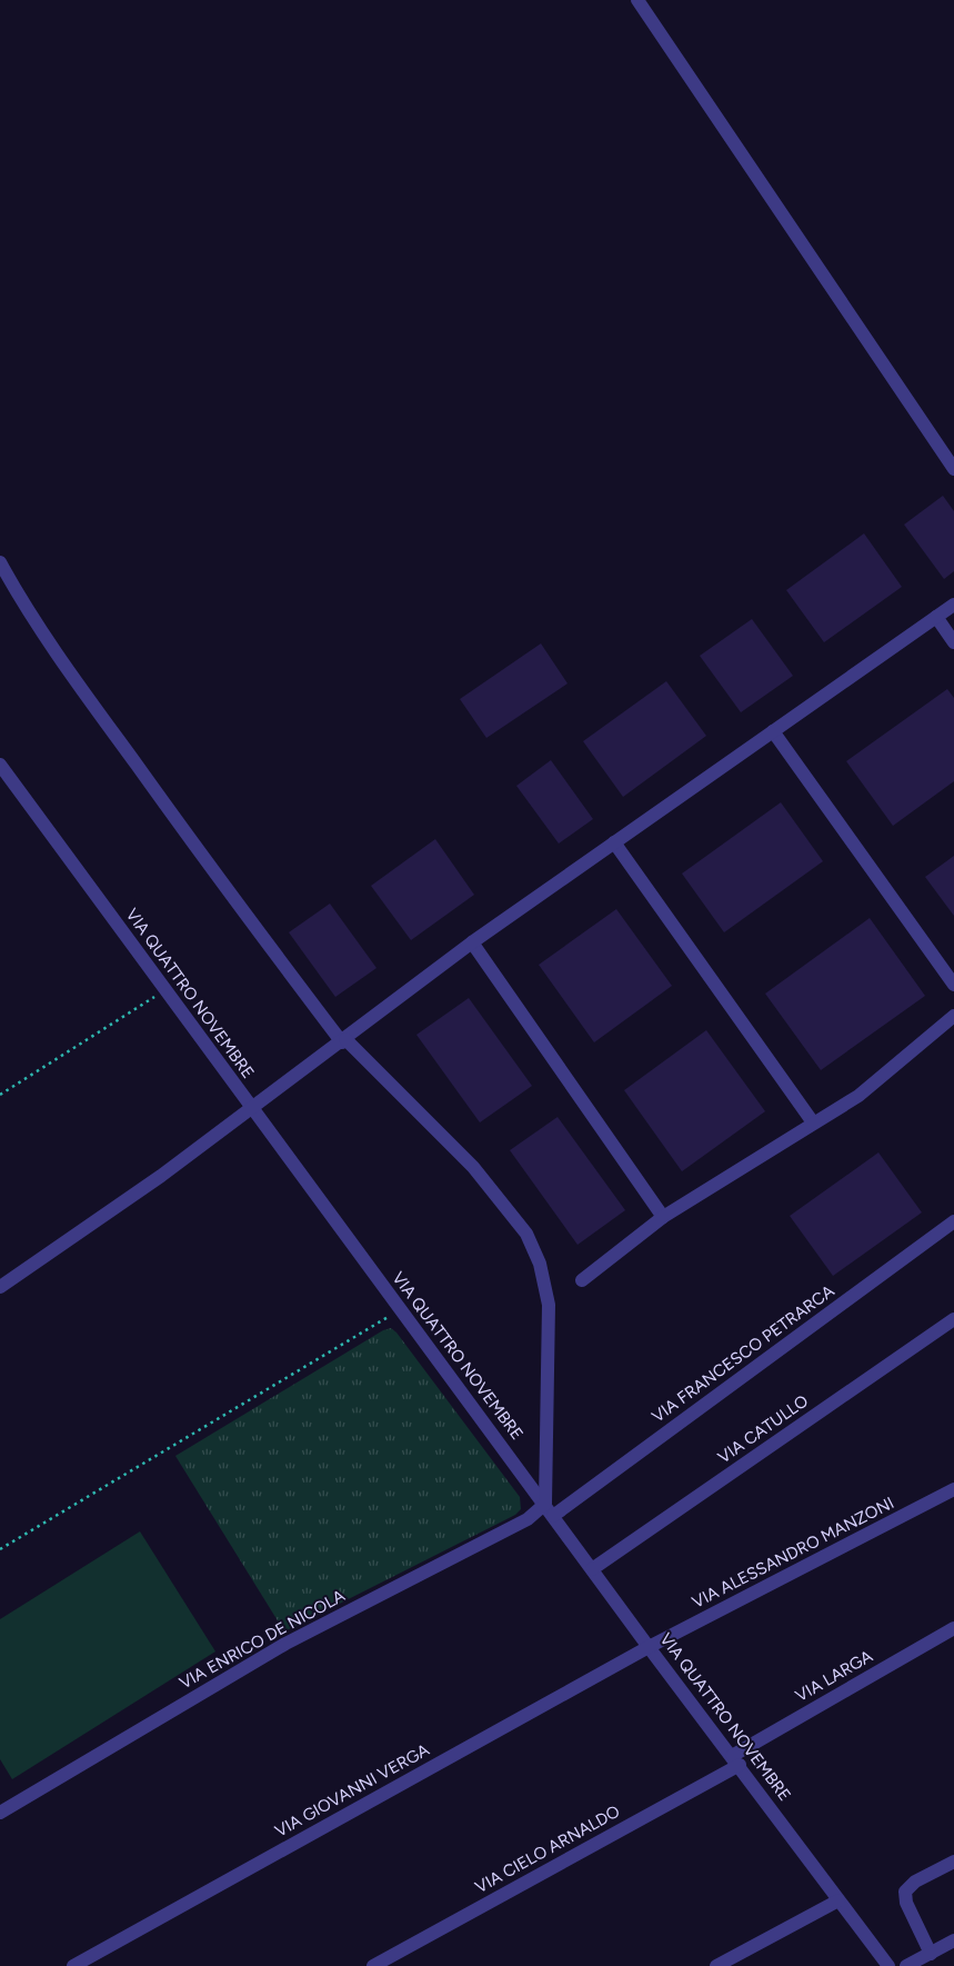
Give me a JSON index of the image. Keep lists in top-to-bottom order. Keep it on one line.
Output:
{"streets":{"street":["VIA QUATTRO NOVEMBRE","VIA FRANCESCO PETRARCA","VIA CATULLO","VIA ALESSANDRO MANZONI","VIA ENRICO DE NICOLA","VIA LARGA","VIA GIOVANNI VERGA","VIA CIELO ARNALDO"]},"crossings":[["VIA QUATTRO NOVEMBRE","VIA FRANCESCO PETRARCA"],["VIA QUATTRO NOVEMBRE","VIA CATULLO"],["VIA QUATTRO NOVEMBRE","VIA ALESSANDRO MANZONI"],["VIA QUATTRO NOVEMBRE","VIA ENRICO DE NICOLA"],["VIA QUATTRO NOVEMBRE","VIA LARGA"],["VIA QUATTRO NOVEMBRE","VIA GIOVANNI VERGA"],["VIA QUATTRO NOVEMBRE","VIA CIELO ARNALDO"],["VIA FRANCESCO PETRARCA","VIA ENRICO DE NICOLA"],["VIA ALESSANDRO MANZONI","VIA GIOVANNI VERGA"],["VIA LARGA","VIA CIELO ARNALDO"]]}
